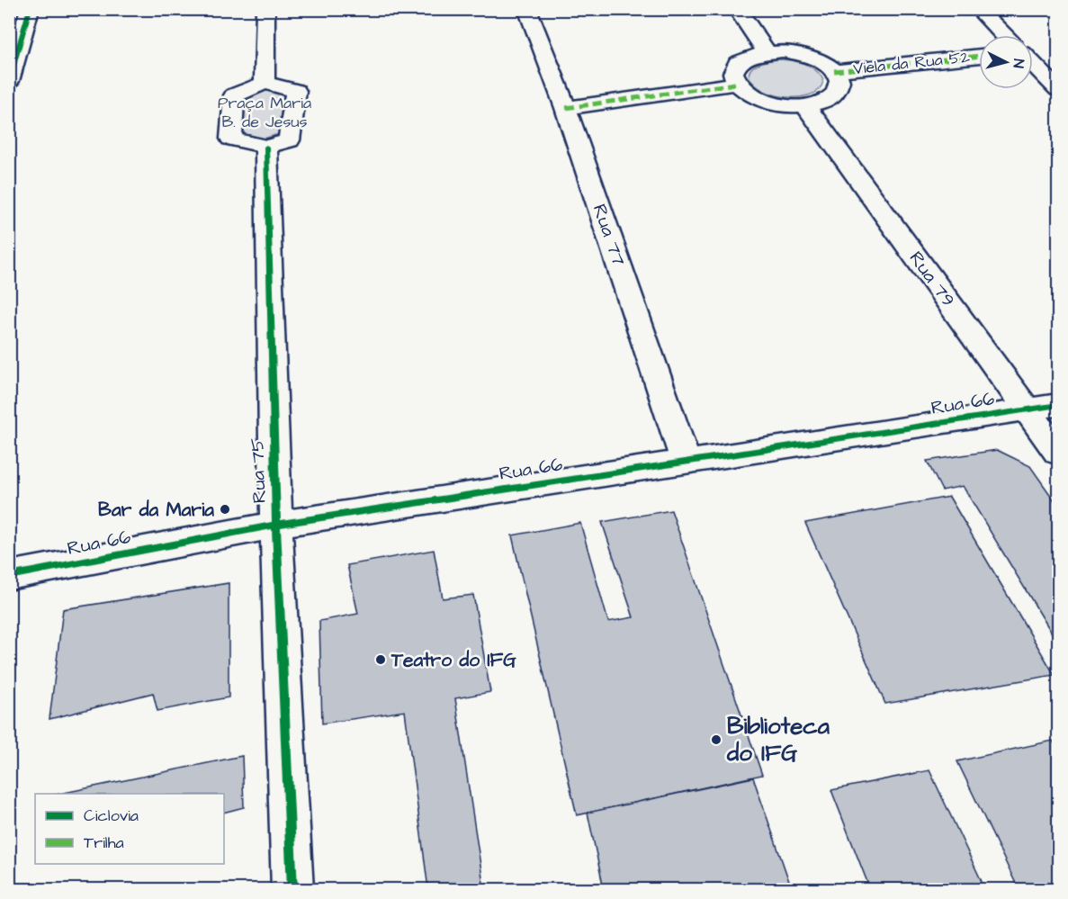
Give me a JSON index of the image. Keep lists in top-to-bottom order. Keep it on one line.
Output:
{"streets":{"street":["Viela da Rua 52","Rua 77","Rua 79","Rua 66","Rua 75"]},"crossings":[["Rua 77","Rua 66"],["Rua 79","Rua 66"],["Rua 66","Rua 75"]],"parks":["Praça Maria B. de Jesus"],"places":["Bar da Maria","Teatro do IFG","Biblioteca do IFG"],"legend":["Ciclovia","Trilha"],"north":"right"}
